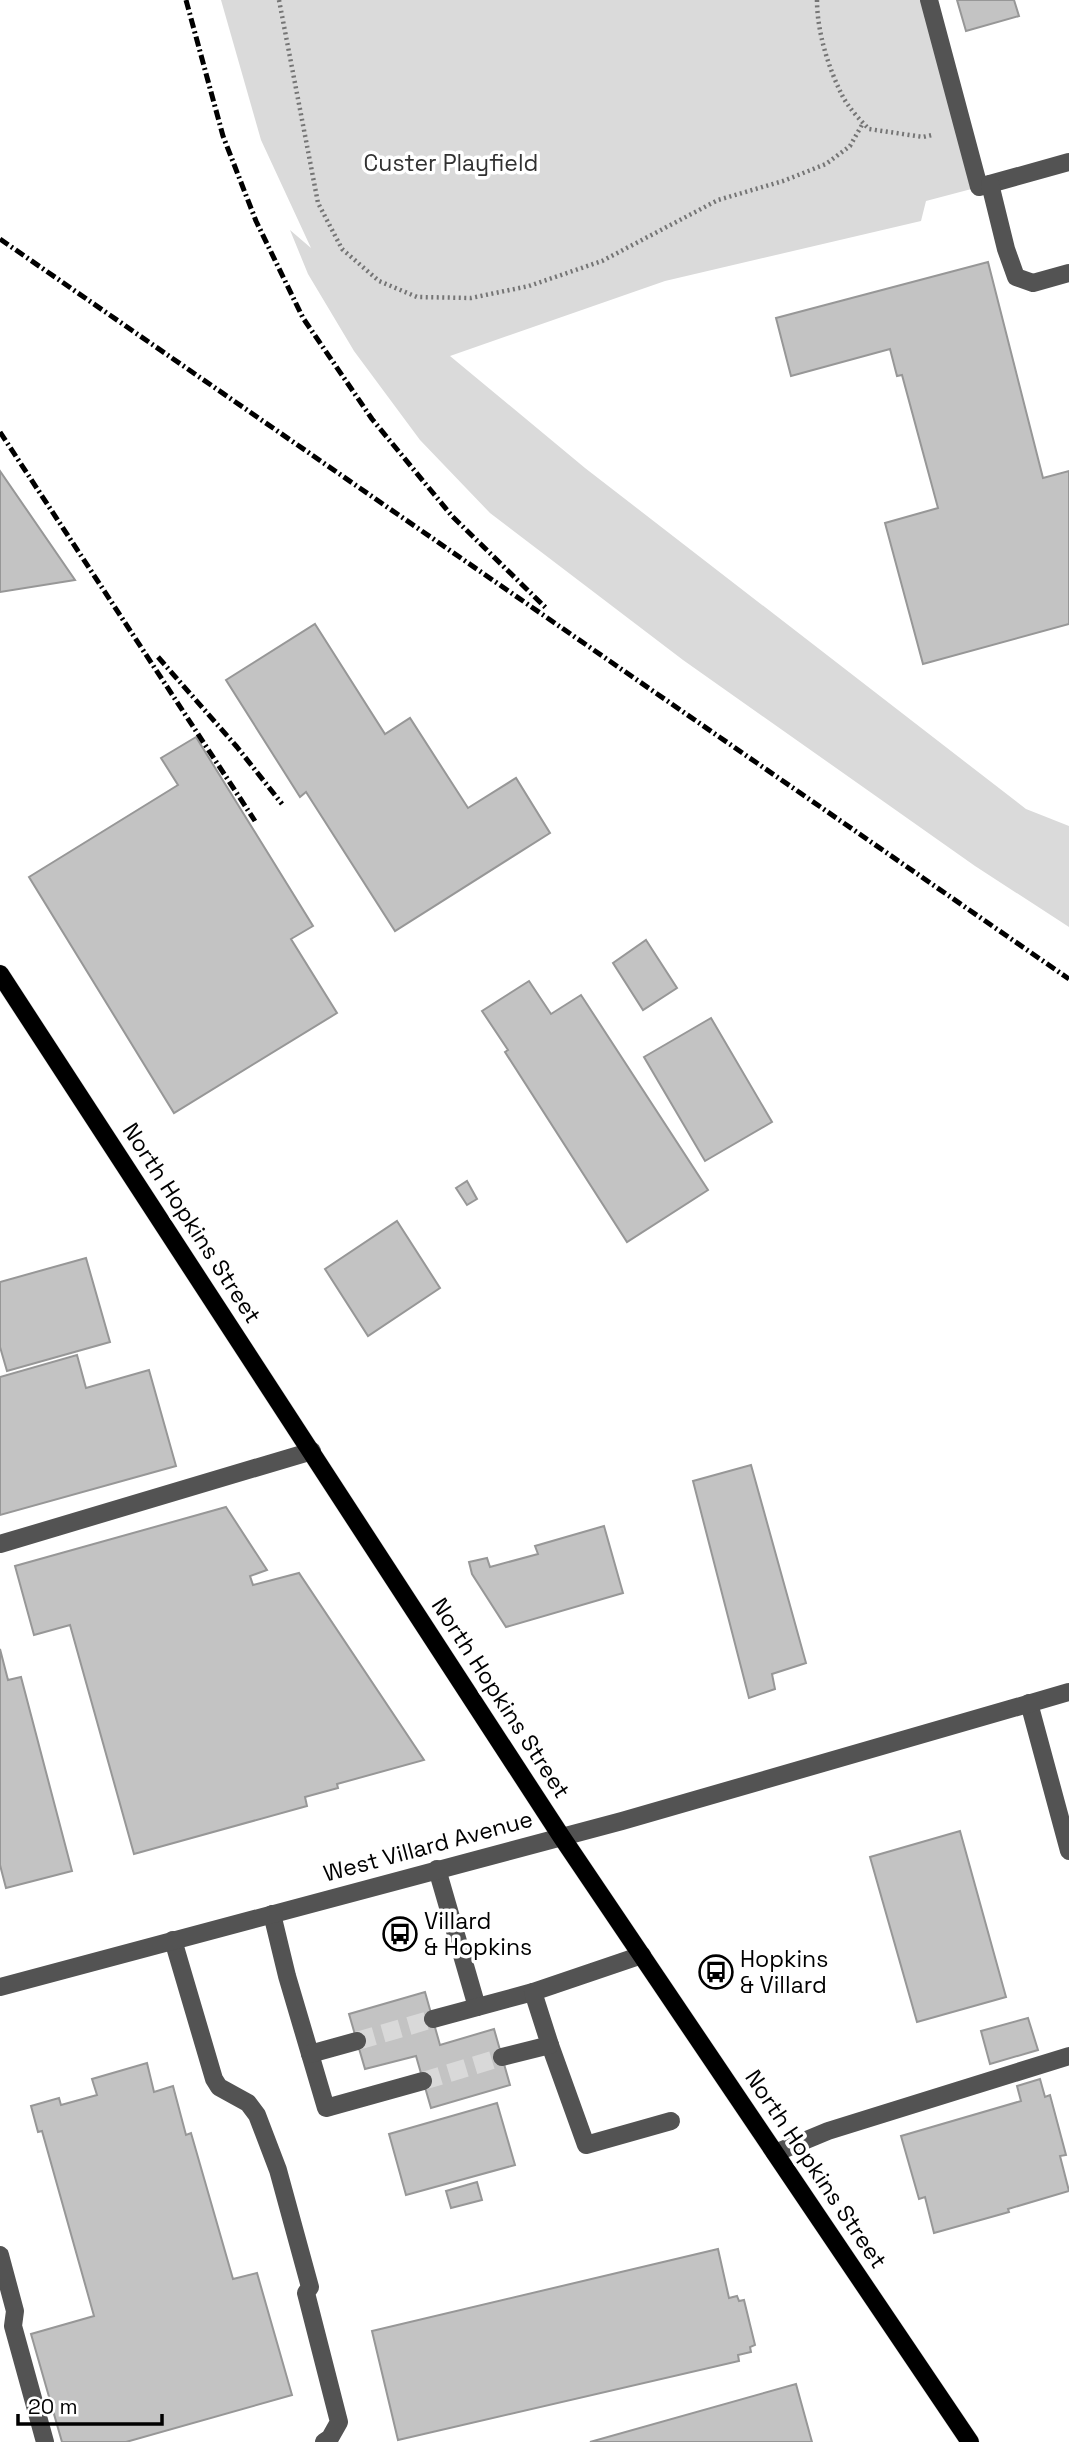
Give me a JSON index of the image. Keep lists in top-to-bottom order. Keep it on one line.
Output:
{"streets":{"main road":["North Hopkins Street"],"street":["West Villard Avenue"]},"crossings":[["North Hopkins Street","West Villard Avenue"]],"parks":["Custer Playfield"],"places":{"bus stop":["Villard & Hopkins","Hopkins & Villard"]},"scale_bar":"20 m"}
